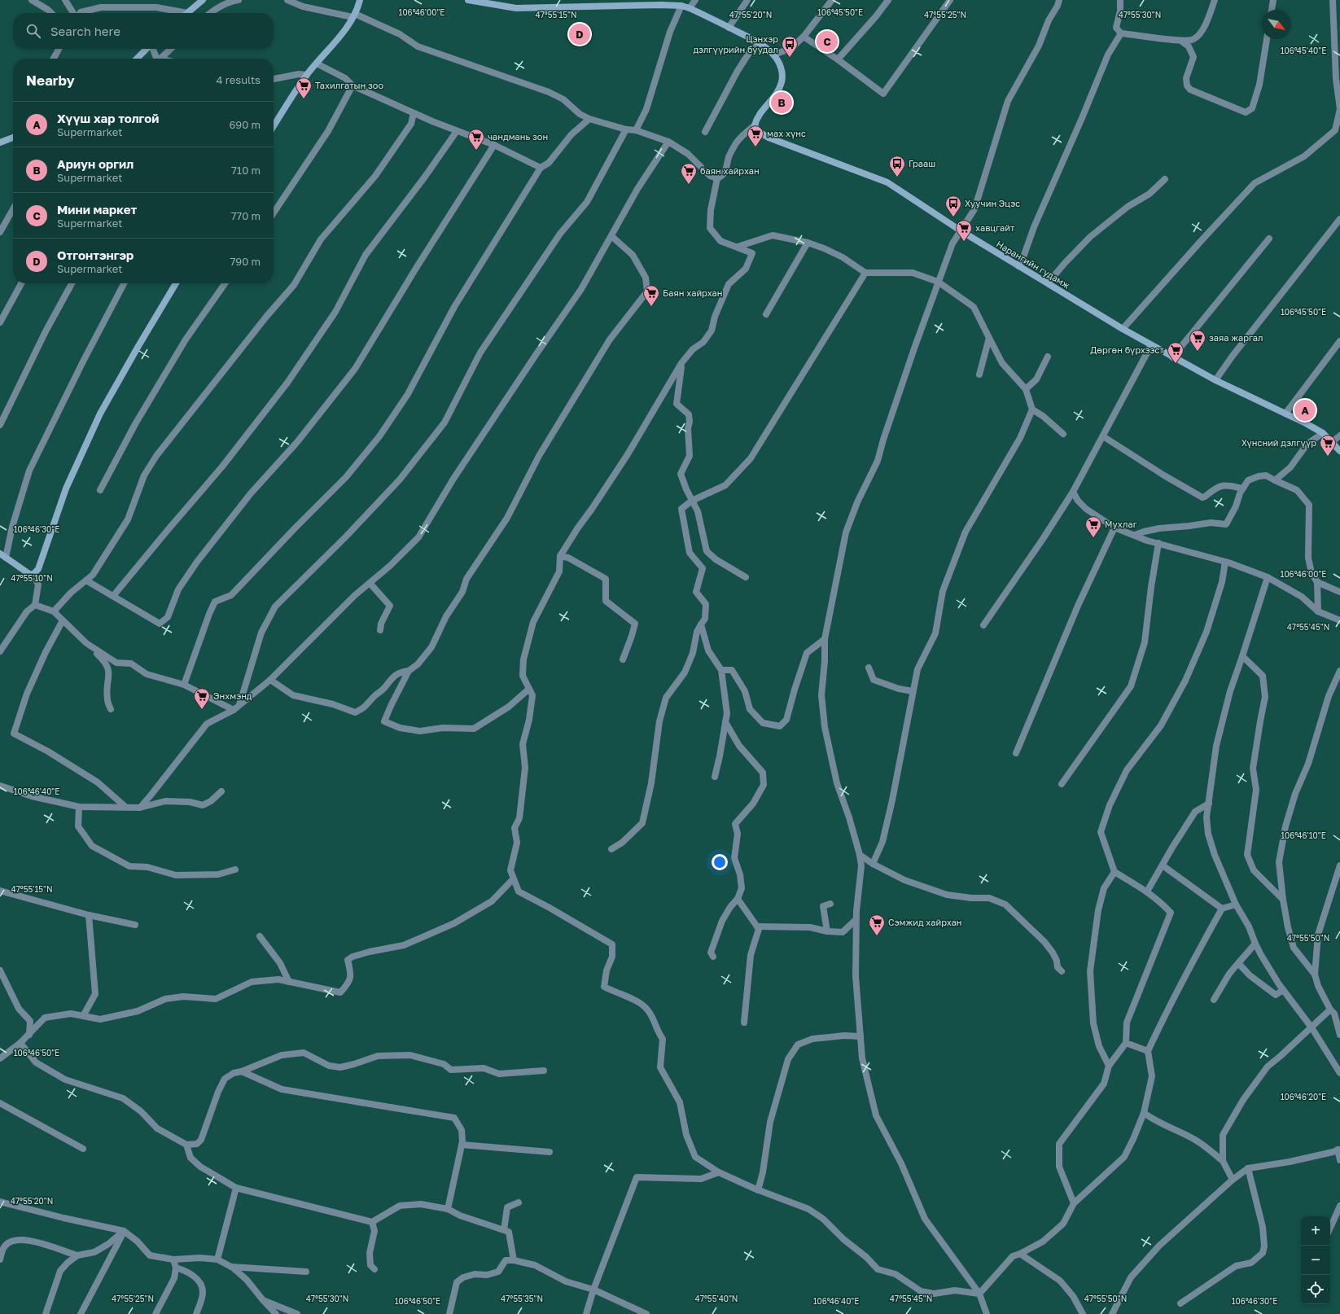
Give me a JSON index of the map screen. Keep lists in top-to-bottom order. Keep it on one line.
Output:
{"streets":{"main road":["Нарангийн гудамж"]},"places":{"bus stop":["Цэнхэр дэлгүүрийн буудал","Грааш","Хуучин Эцэс"],"supermarket":["Тахилгатын зоо","мах хүнс","чандмань зон","баян хайрхан","хавцгайт","Баян хайрхан","заяа жаргал","Дөргөн бүрхээст","Хүнсний дэлгүүр","Мухлаг","Энхмэнд","Сэмжид хайрхан"]},"north":"bottom right","page":{"search":"Search here","pins":["D","C","B","A"],"heading":["Nearby","4 results"],"list":[{"mark":"A","name":"Хүүш хар толгой","note":"Supermarket","value":"690 m"},{"mark":"B","name":"Ариун оргил","note":"Supermarket","value":"710 m"},{"mark":"C","name":"Мини маркет","note":"Supermarket","value":"770 m"},{"mark":"D","name":"Отгонтэнгэр","note":"Supermarket","value":"790 m"}],"map_buttons":["+","−"]},"coordinates":["106°46'00\"E","106°45'50\"E","47°55'15\"N","47°55'20\"N","47°55'25\"N","47°55'30\"N","106°45'40\"E","106°46'30\"E","47°55'10\"N","47°55'45\"N","106°46'40\"E","106°46'10\"E","47°55'50\"N","106°46'50\"E","106°46'20\"E","47°55'35\"N","47°55'40\"N"]}
